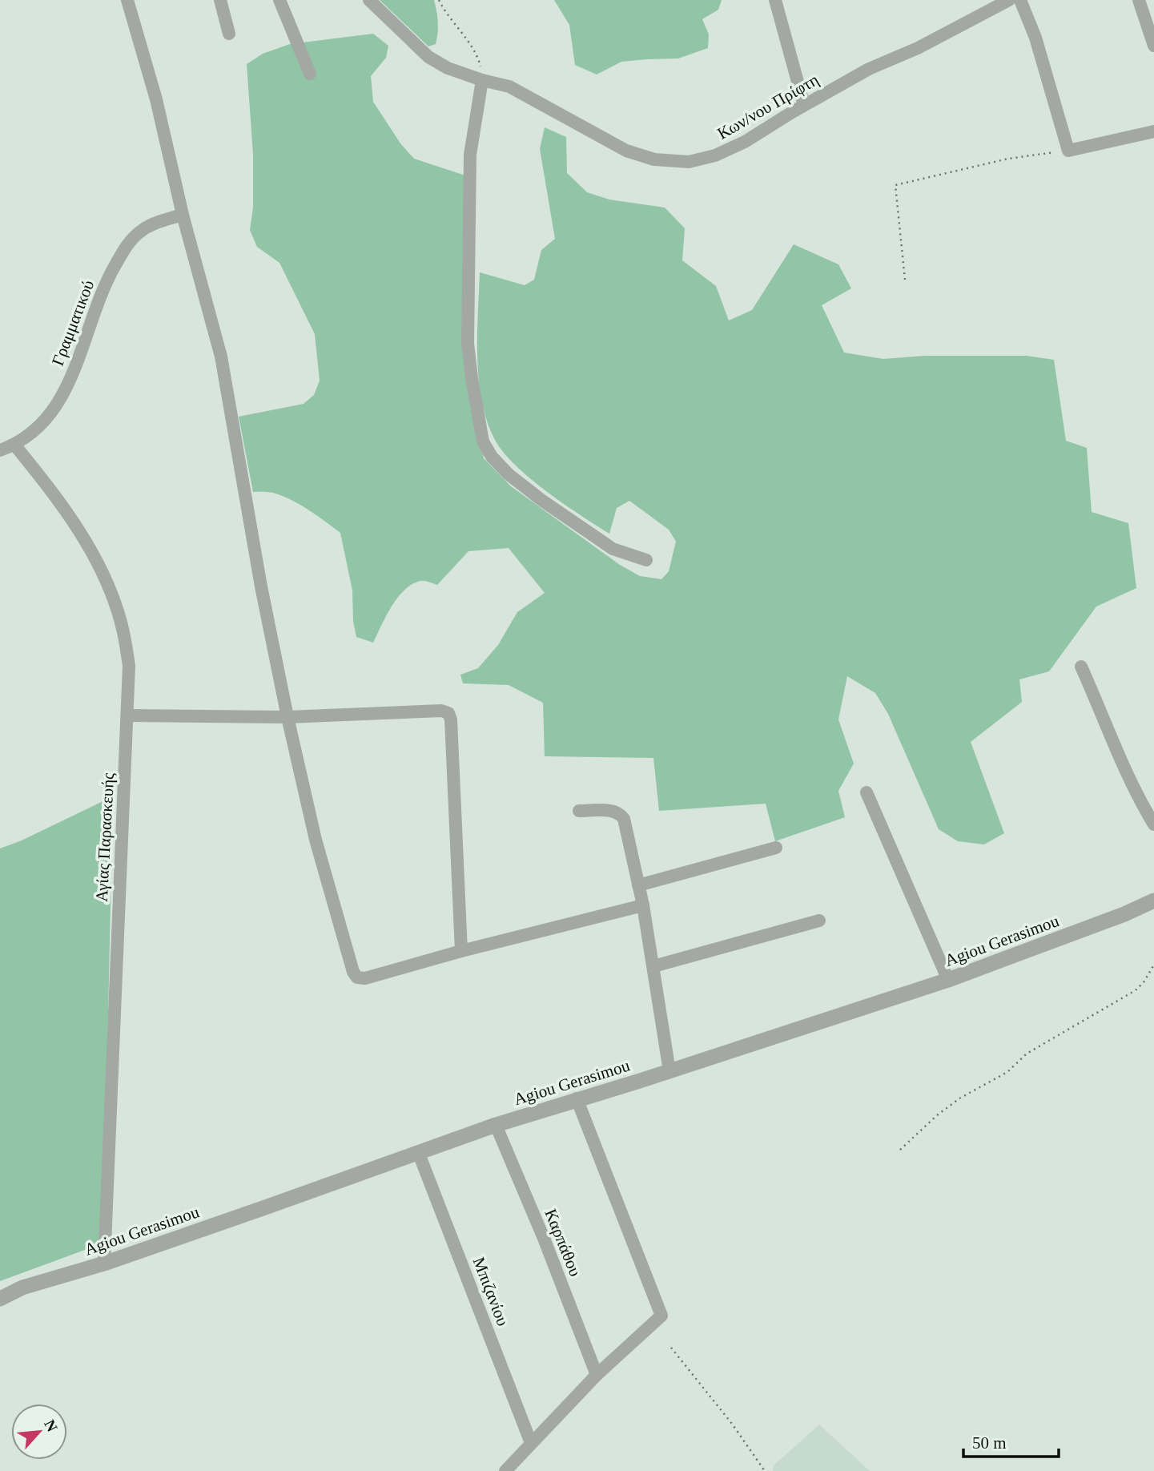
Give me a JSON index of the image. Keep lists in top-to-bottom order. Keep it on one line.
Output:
{"streets":{"street":["Κων/νου Πρίφτη","Γραμματικού","Αγίας Παρασκευής","Agiou Gerasimou","Καρπάθου","Μπιζανίου"]},"crossings":[["Γραμματικού","Αγίας Παρασκευής"],["Αγίας Παρασκευής","Agiou Gerasimou"],["Agiou Gerasimou","Καρπάθου"],["Agiou Gerasimou","Μπιζανίου"]],"scale_bar":"50 m","north":"top right"}
